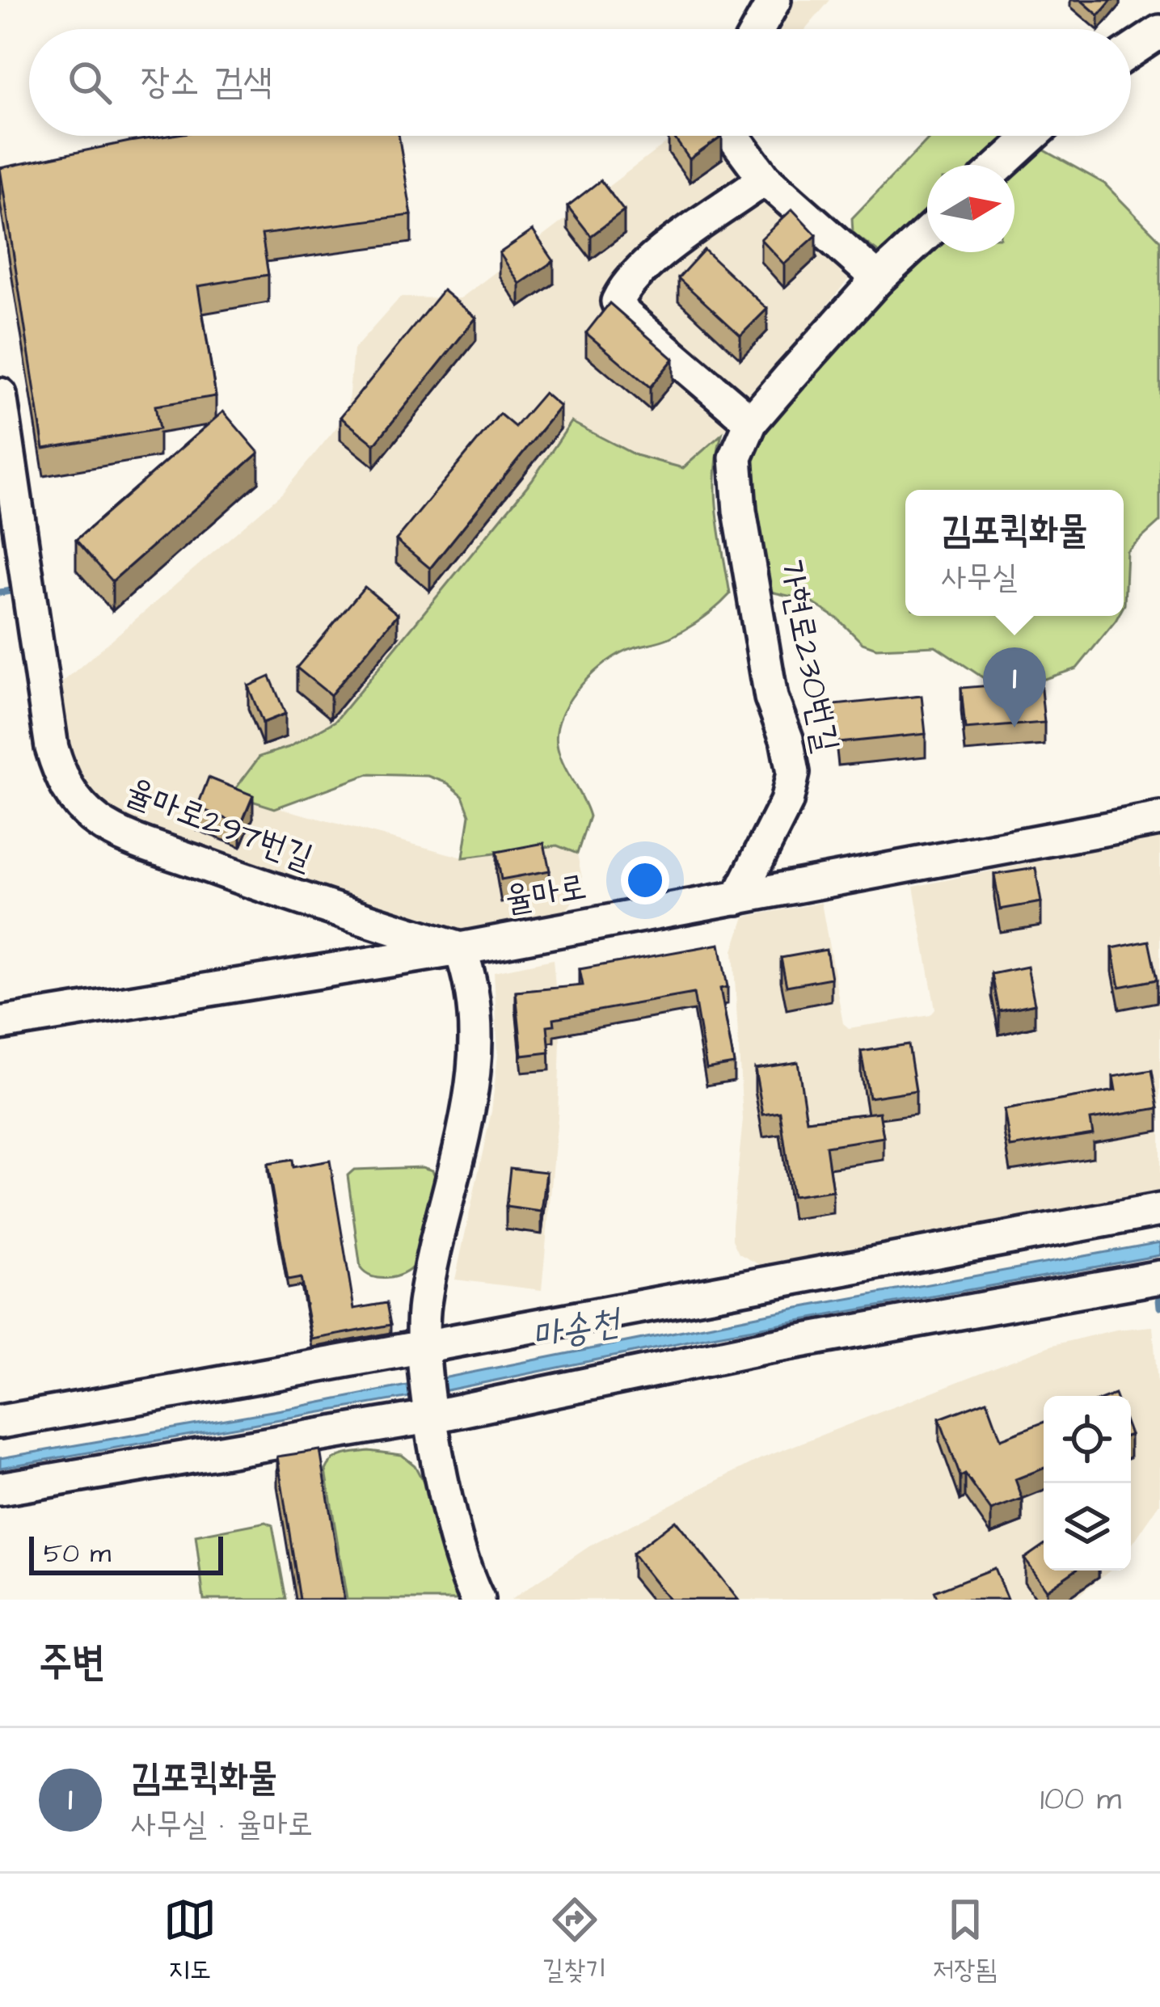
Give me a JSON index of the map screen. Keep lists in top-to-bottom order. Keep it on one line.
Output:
{"streets":{"street":["가현로230번길","율마로297번길","율마로"]},"crossings":[["가현로230번길","율마로"],["율마로297번길","율마로"]],"water":["마송천"],"scale_bar":"50 m","north":"right","page":{"search":"장소 검색","popup":["김포퀵화물","사무실"],"pins":"1","scale":"50 m","heading":"주변","list":[{"mark":"1","name":"김포퀵화물","note":"사무실 · 율마로","value":"100 m"}],"nav":["지도","길찾기","저장됨"]}}
